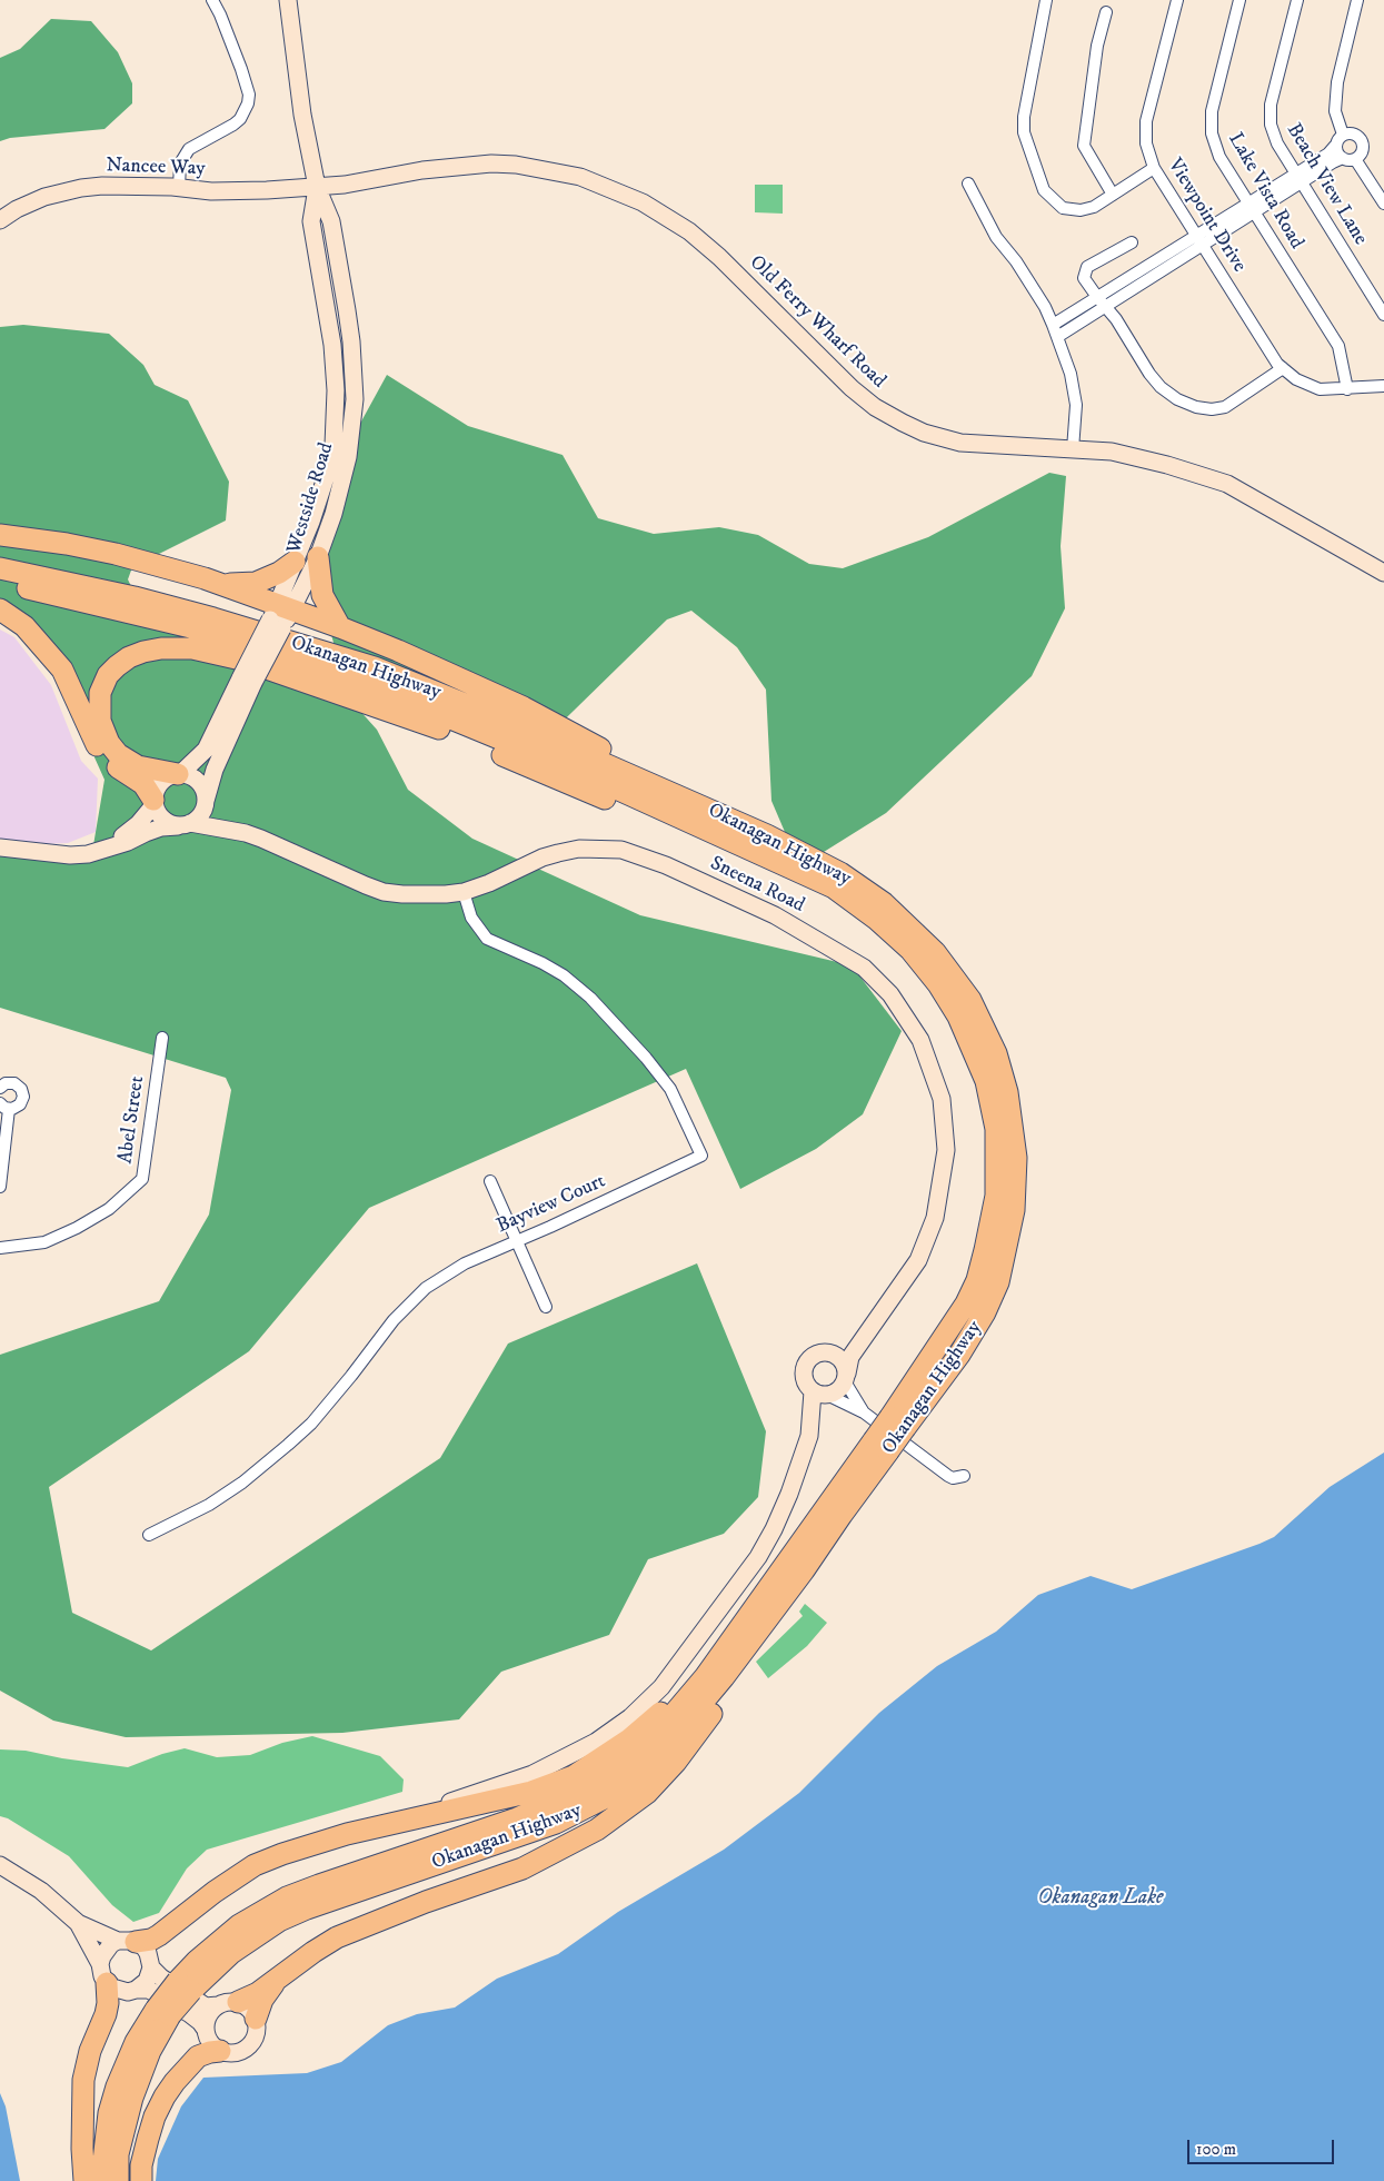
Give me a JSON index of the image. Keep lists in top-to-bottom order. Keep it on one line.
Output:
{"streets":{"highway":["Okanagan Highway"],"street":["Nancee Way","Beach View Lane","Lake Vista Road","Viewpoint Drive","Old Ferry Wharf Road","Westside Road","Sneena Road","Abel Street","Bayview Court"]},"crossings":[["Nancee Way","Old Ferry Wharf Road"],["Nancee Way","Westside Road"],["Lake Vista Road","Viewpoint Drive"],["Old Ferry Wharf Road","Westside Road"],["Westside Road","Sneena Road"],["Sneena Road","Bayview Court"]],"water":["Okanagan Lake"],"scale_bar":"100 m"}
